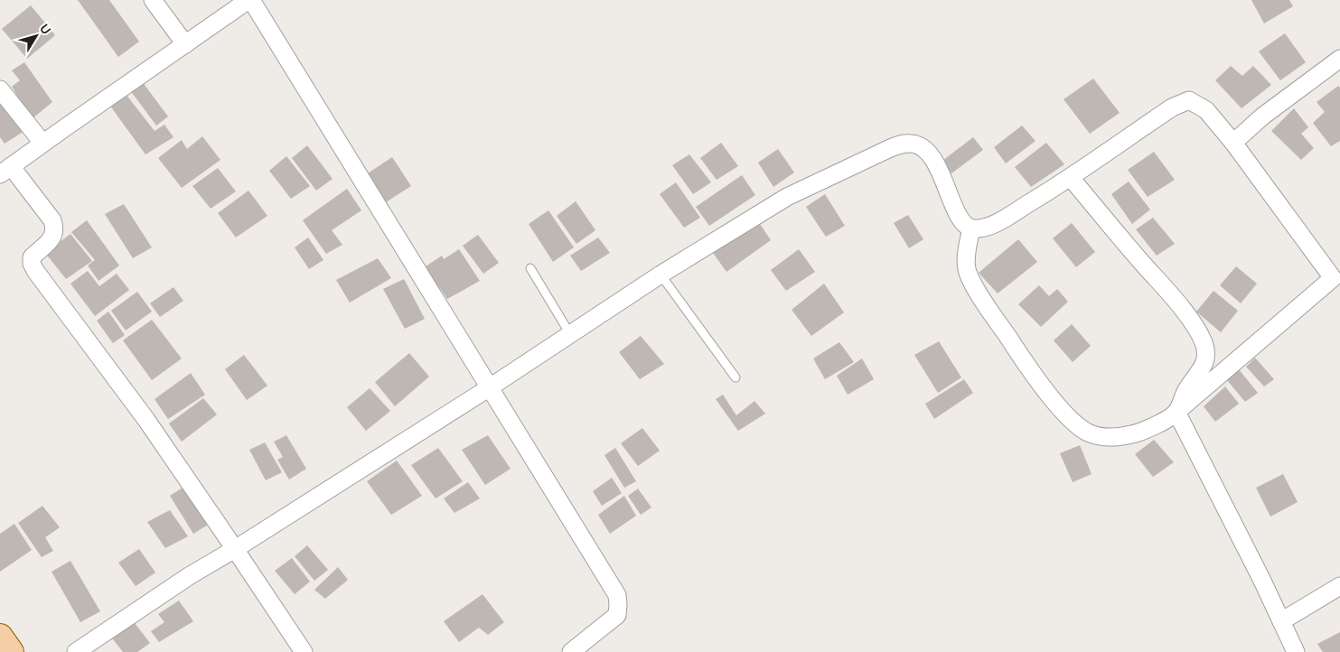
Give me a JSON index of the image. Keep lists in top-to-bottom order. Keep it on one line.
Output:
{"north":"top right"}
